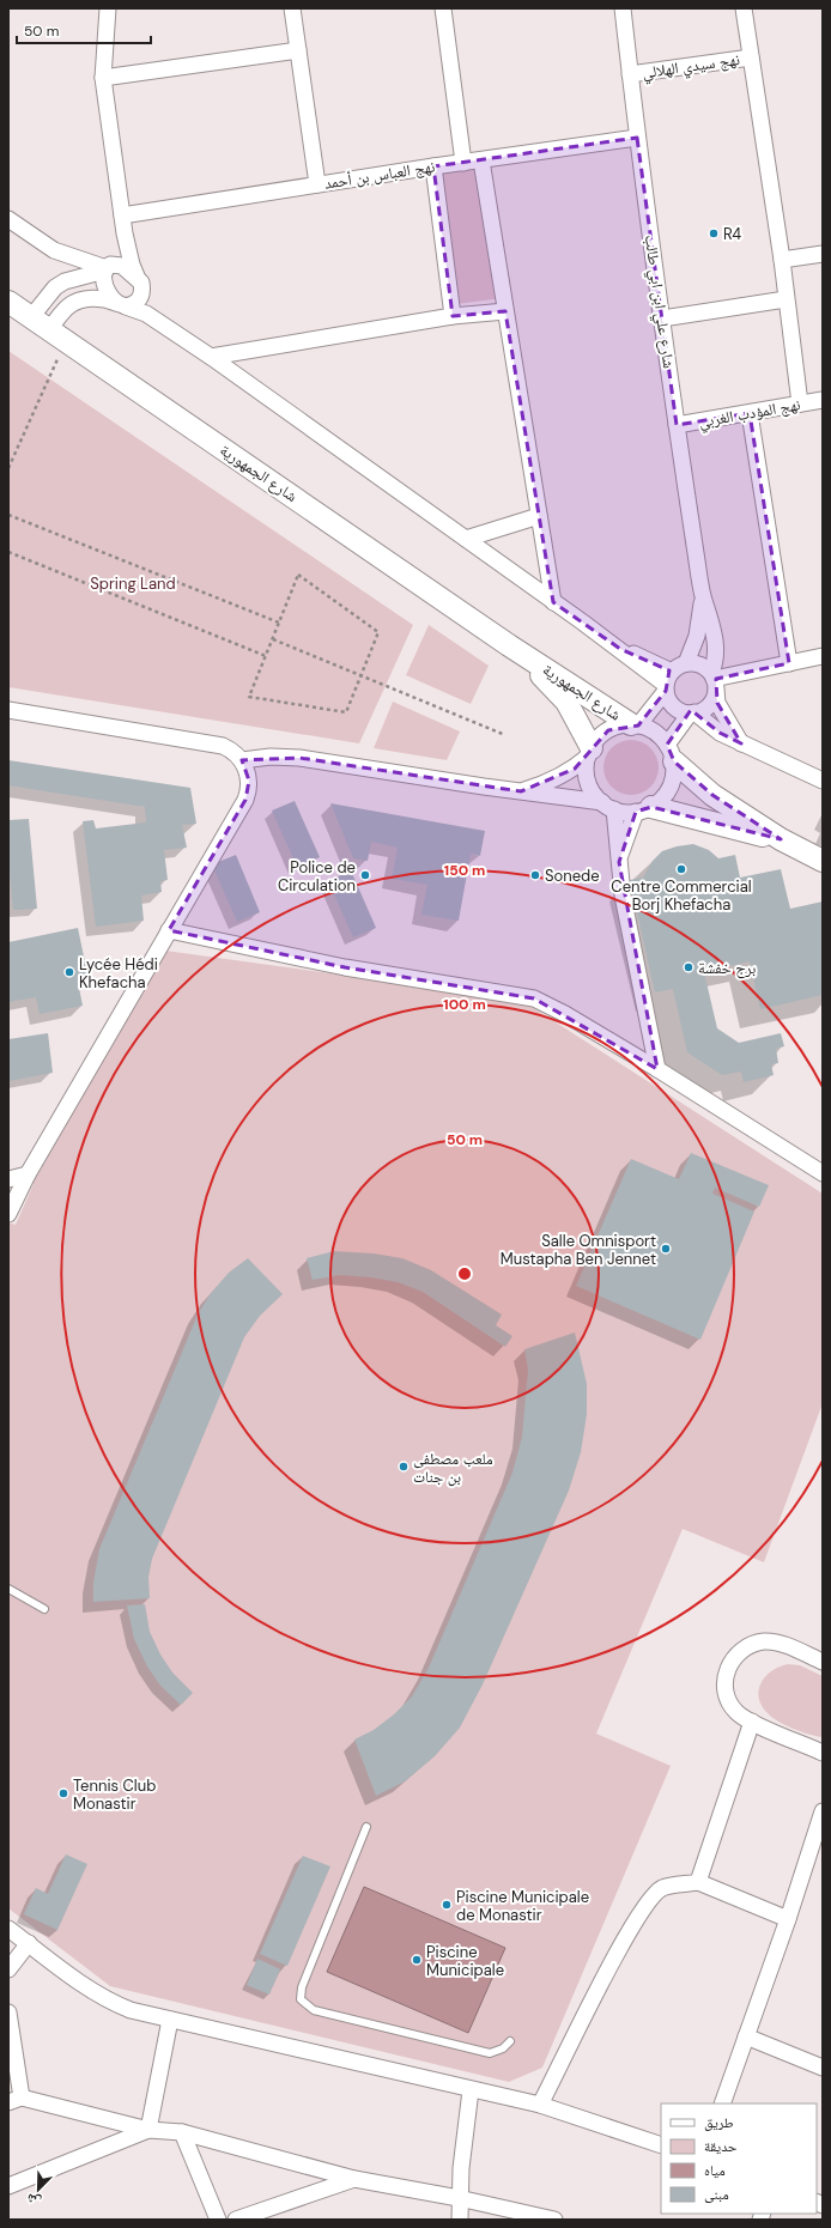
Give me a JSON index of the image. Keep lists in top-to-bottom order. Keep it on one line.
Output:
{"streets":{"street":["نهج سيدي الهلالي","نهج العباس بن أحمد","شارع علي ابن ابي طالب","نهج المؤدب الغربي","شارع الجمهورية"]},"crossings":[["نهج سيدي الهلالي","شارع علي ابن ابي طالب"],["نهج العباس بن أحمد","شارع علي ابن ابي طالب"],["شارع علي ابن ابي طالب","نهج المؤدب الغربي"],["شارع علي ابن ابي طالب","شارع الجمهورية"]],"parks":["Spring Land"],"places":["R4","Centre Commercial Borj Khefacha","Police de Circulation","Sonede","برج خفشة","Lycée Hédi Khefacha","Salle Omnisport Mustapha Ben Jennet","ملعب مصطفى بن جنات","Tennis Club Monastir","Piscine Municipale de Monastir","Piscine Municipale"],"legend":["طريق","حديقة","مياه","مبنى"],"scale_bar":"50 m","north":"bottom left","rings":["150 m","100 m","50 m"]}
